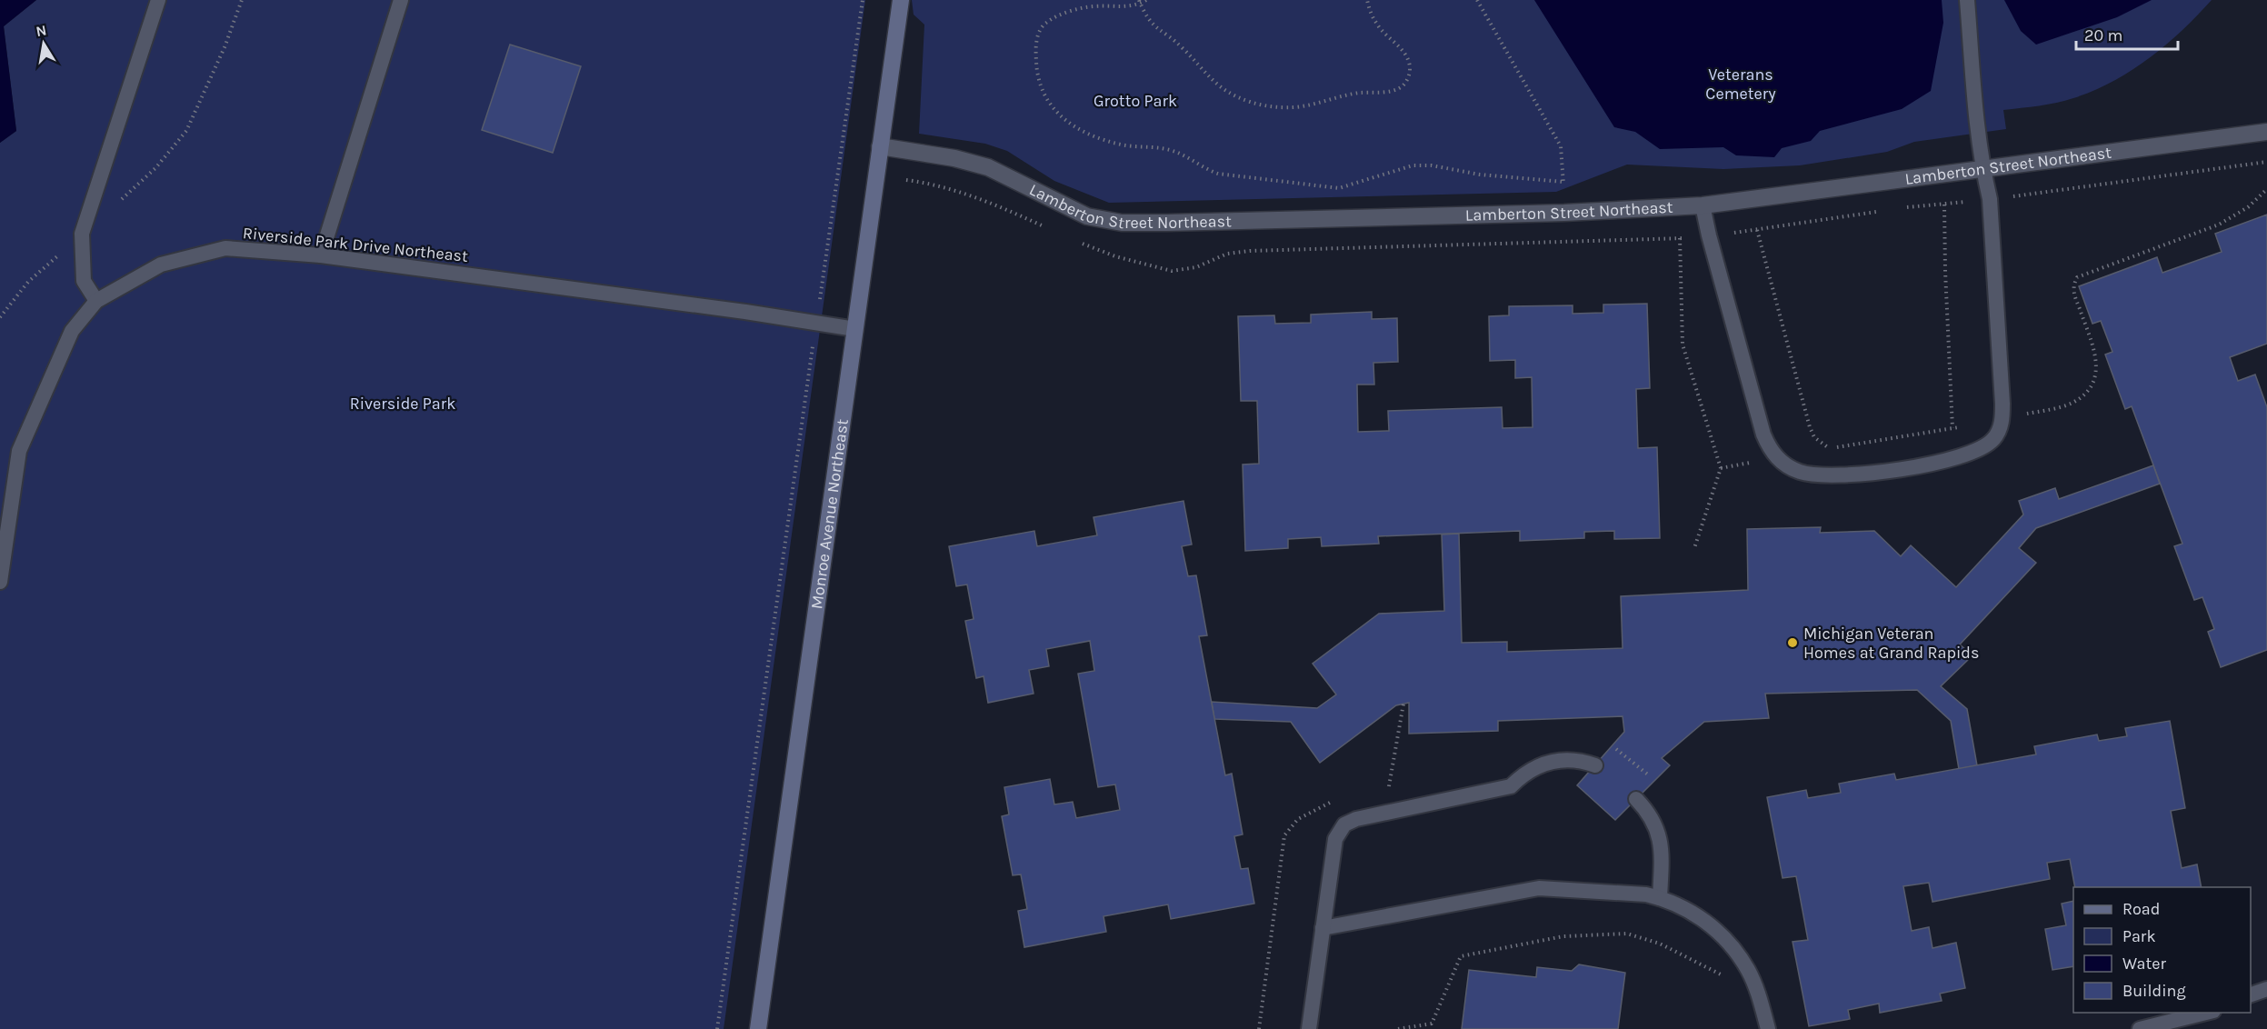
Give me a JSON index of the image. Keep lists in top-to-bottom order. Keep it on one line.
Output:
{"streets":{"main road":["Monroe Avenue Northeast"],"street":["Lamberton Street Northeast"],"lane":["Riverside Park Drive Northeast"]},"crossings":[["Lamberton Street Northeast","Monroe Avenue Northeast"],["Riverside Park Drive Northeast","Monroe Avenue Northeast"]],"parks":["Veterans Cemetery","Grotto Park","Riverside Park"],"places":["Michigan Veteran Homes at Grand Rapids"],"legend":["Road","Park","Water","Building"],"scale_bar":"20 m","north":"top"}
